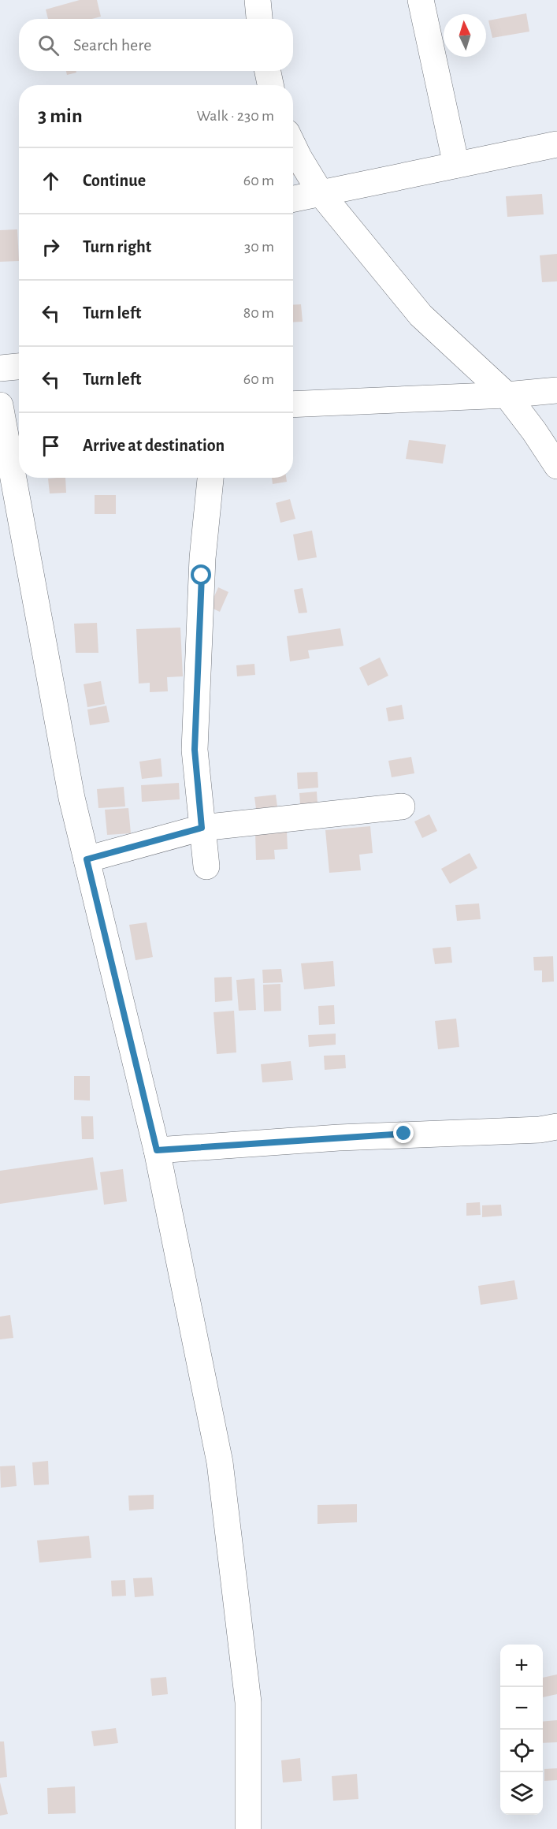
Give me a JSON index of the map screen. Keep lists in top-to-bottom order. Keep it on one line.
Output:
{"north":"top","page":{"search":"Search here","heading":["3 min","Walk · 230 m"],"list":[["Continue","60 m"],["Turn right","30 m"],["Turn left","80 m"],["Turn left","60 m"],"Arrive at destination"],"map_buttons":["+","−"]}}
